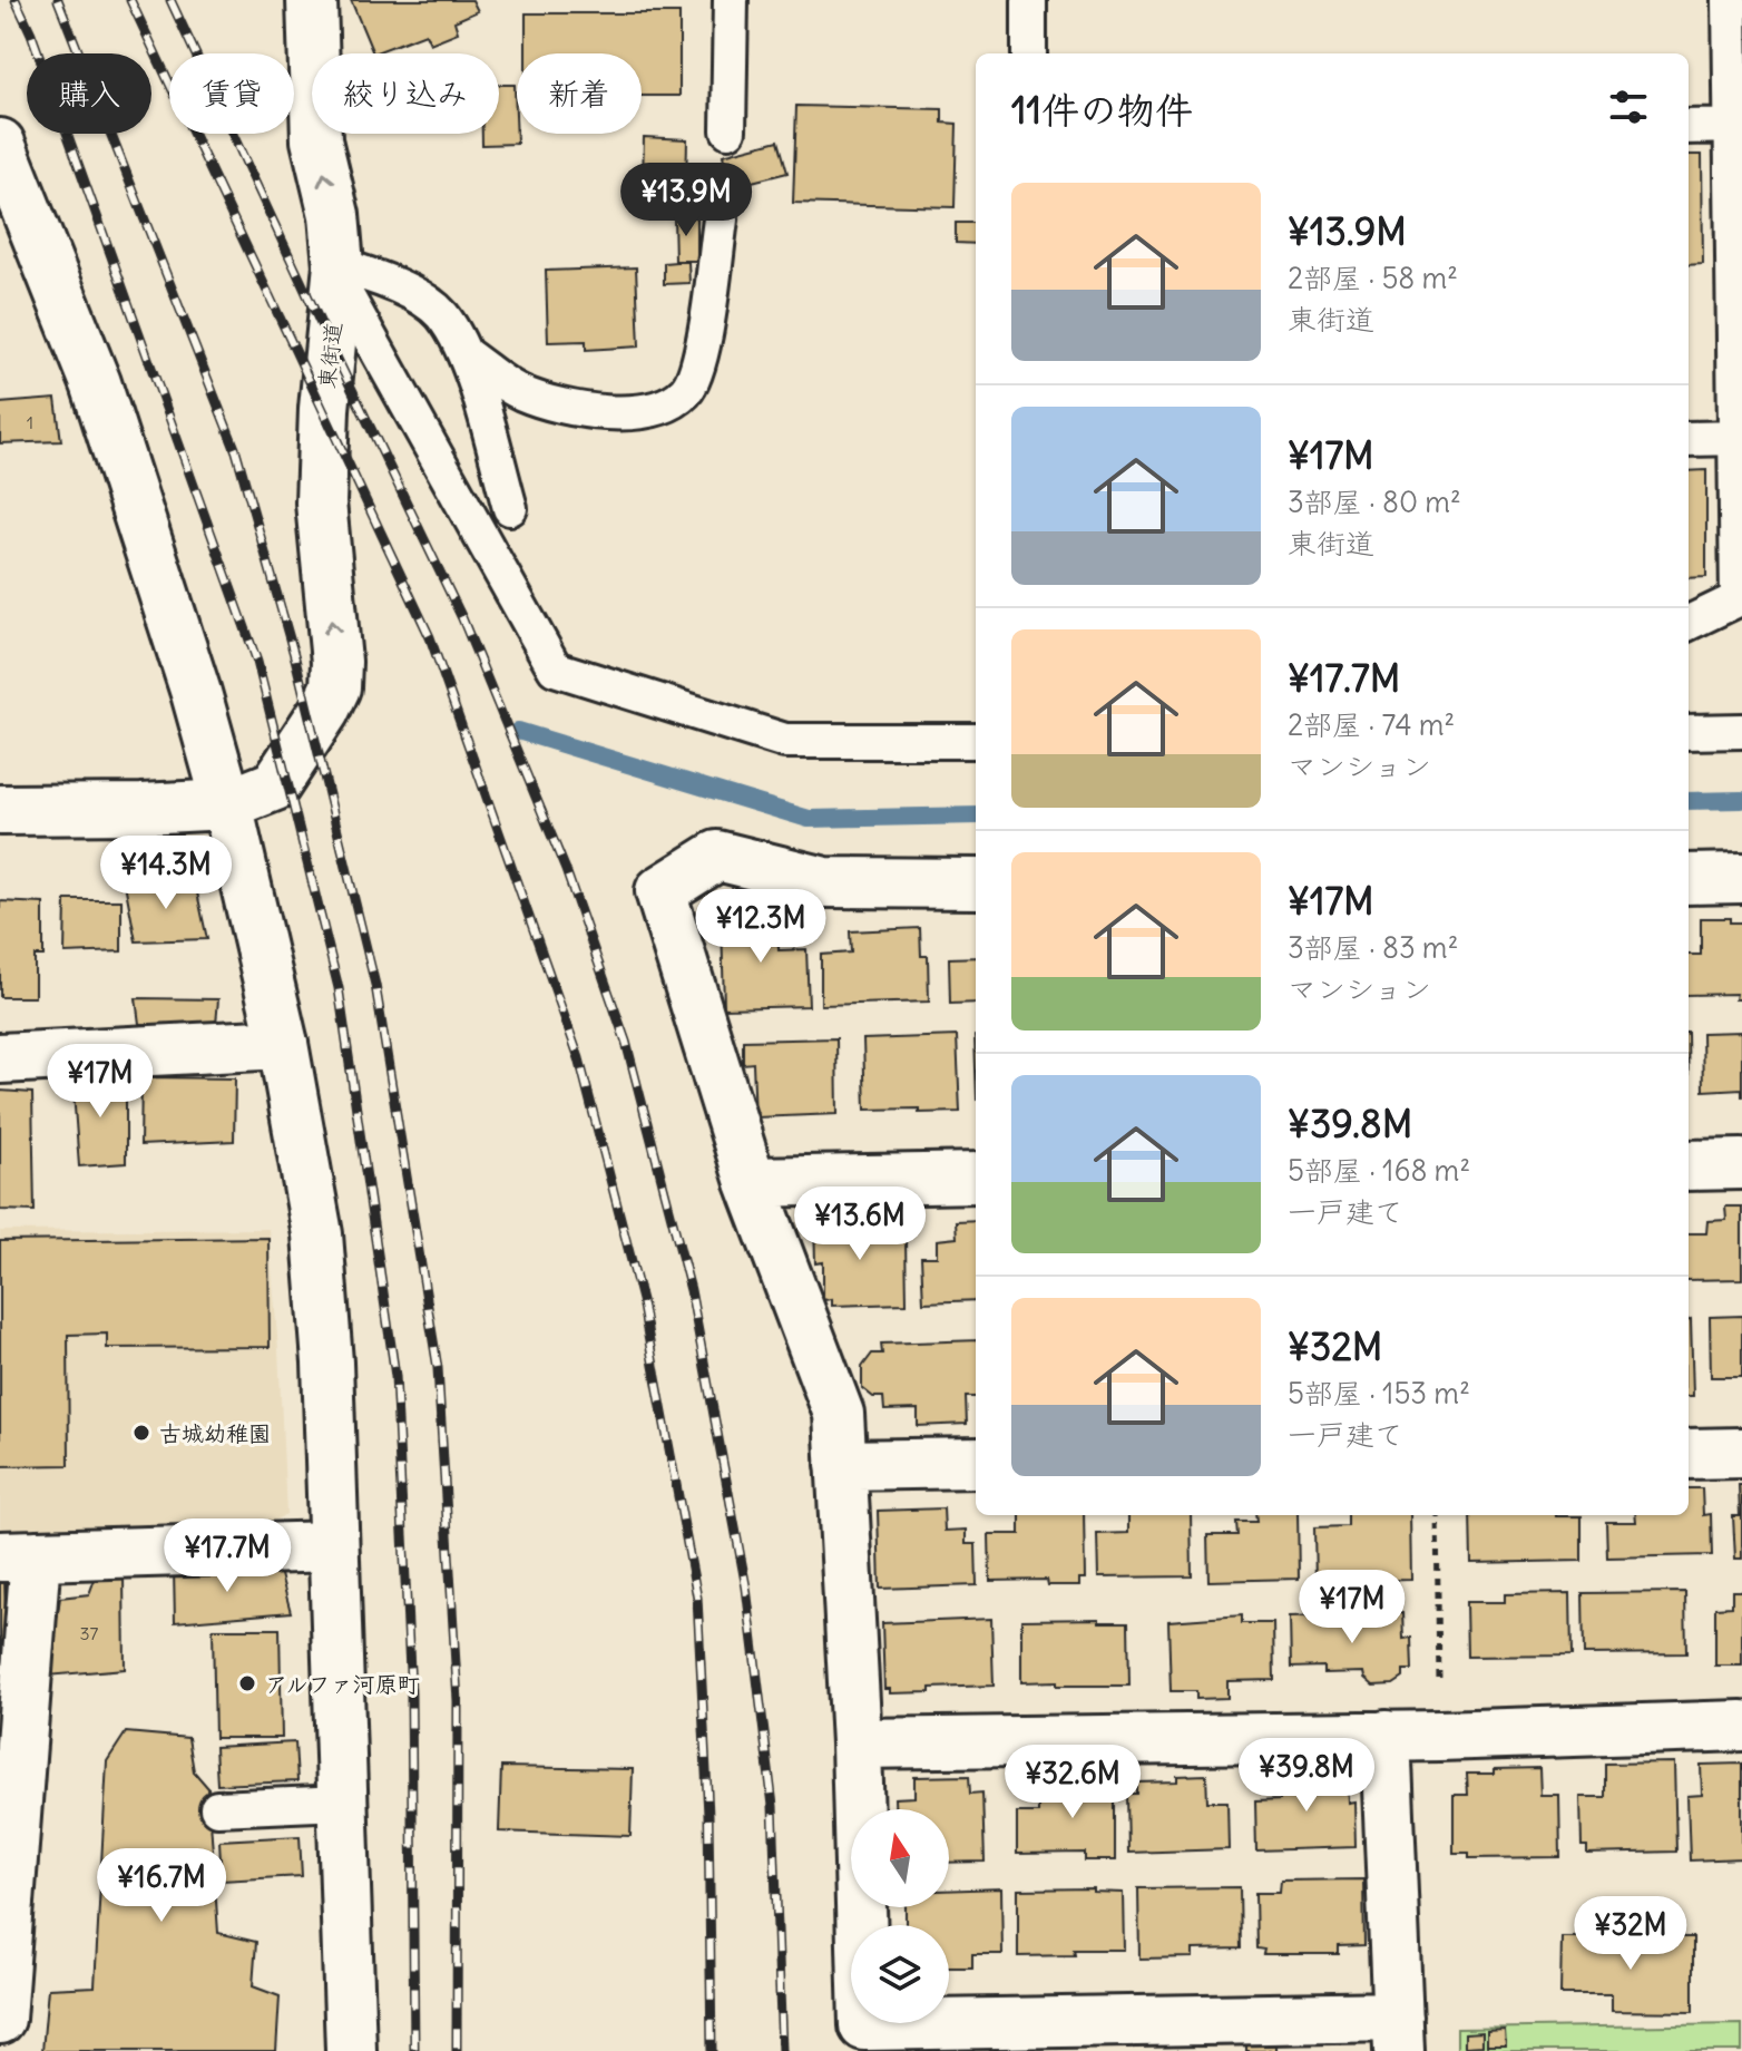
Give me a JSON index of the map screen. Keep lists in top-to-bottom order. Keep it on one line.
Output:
{"streets":{"street":["東街道"]},"places":["古城幼稚園","アルファ河原町"],"house_numbers":["1","37"],"north":"top","page":{"chip":["購入","賃貸","絞り込み","新着"],"heading":"11件の物件","list":[{"name":"¥13.9M","note":"2部屋 · 58 m² · 東街道"},{"name":"¥17M","note":"3部屋 · 80 m² · 東街道"},{"name":"¥17.7M","note":"2部屋 · 74 m² · マンション"},{"name":"¥17M","note":"3部屋 · 83 m² · マンション"},{"name":"¥39.8M","note":"5部屋 · 168 m² · 一戸建て"},{"name":"¥32M","note":"5部屋 · 153 m² · 一戸建て"}],"price":["¥13.9M","¥14.3M","¥12.3M","¥17M","¥13.6M","¥17.7M","¥17M","¥39.8M","¥32.6M","¥16.7M","¥32M"]}}
